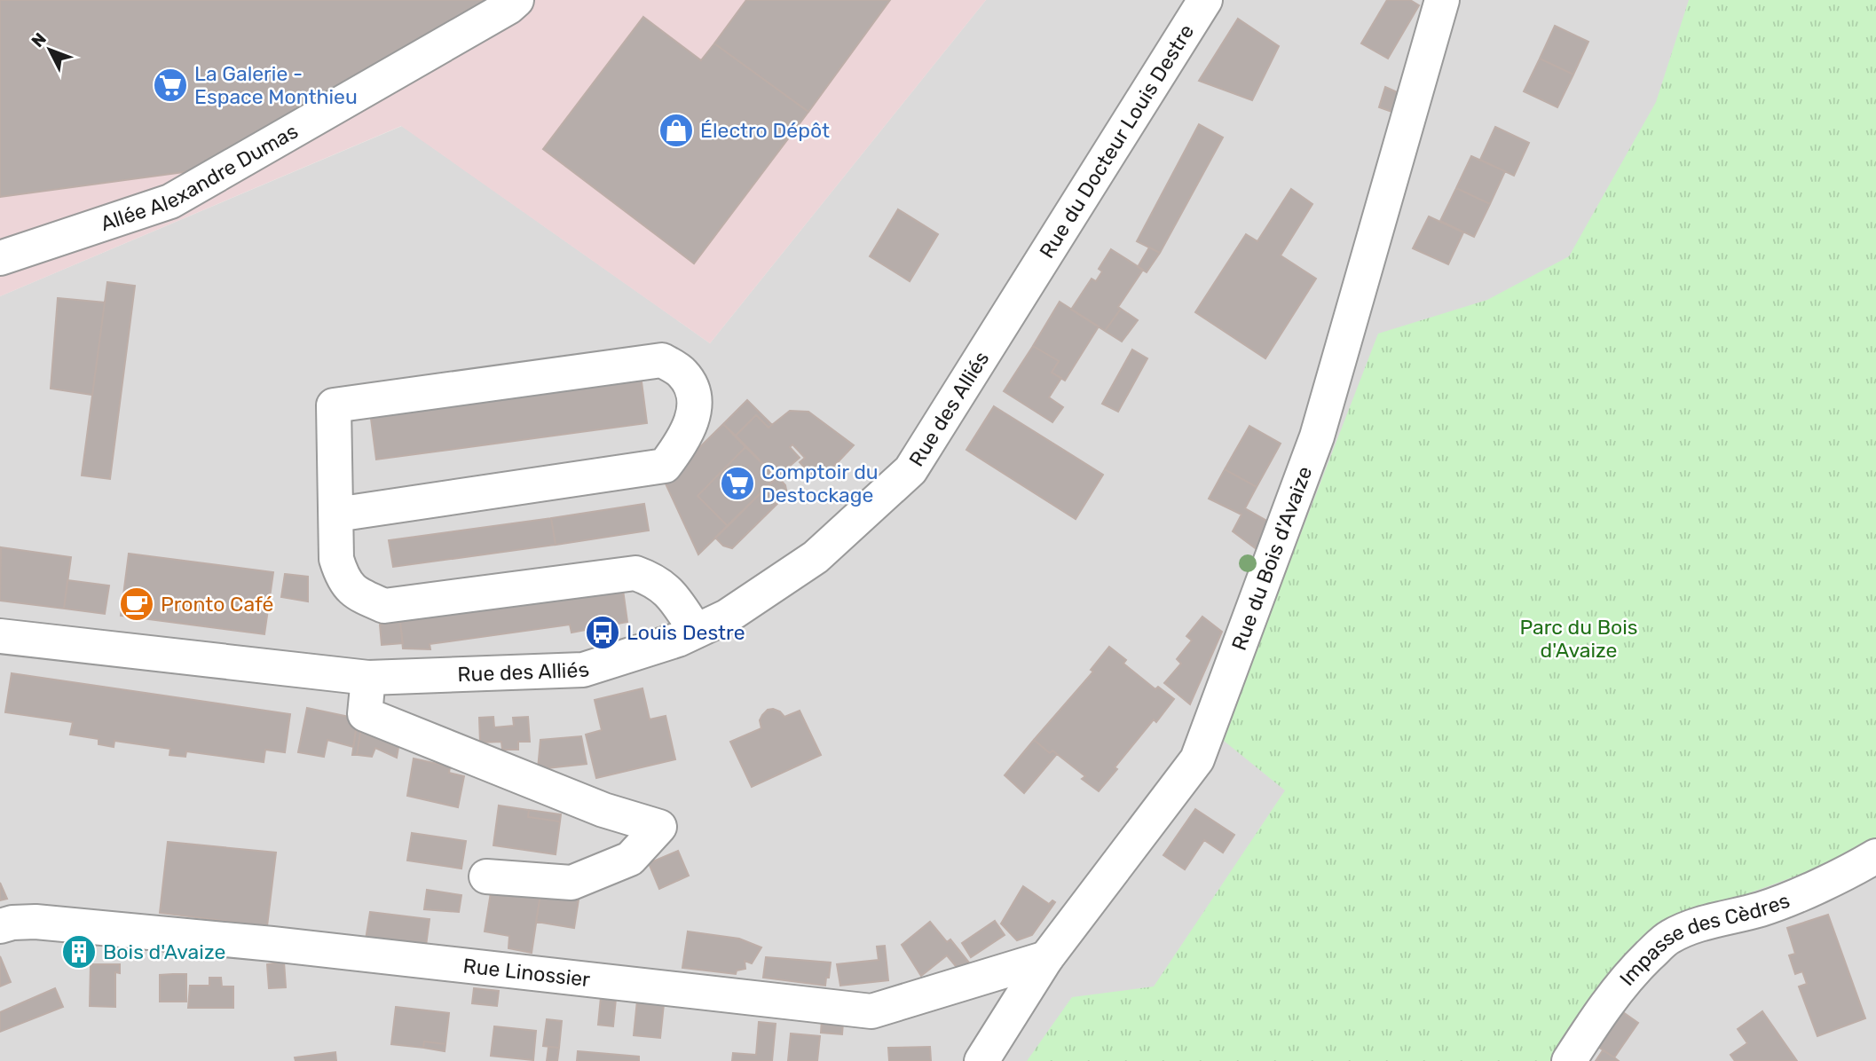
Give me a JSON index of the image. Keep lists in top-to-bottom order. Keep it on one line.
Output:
{"streets":{"street":["Rue du Docteur Louis Destre","Allée Alexandre Dumas","Rue des Alliés","Rue du Bois d'Avaize","Impasse des Cèdres","Rue Linossier"]},"crossings":[["Rue du Docteur Louis Destre","Rue des Alliés"],["Rue du Bois d'Avaize","Rue Linossier"]],"parks":["Parc du Bois d'Avaize"],"places":{"supermarket":["La Galerie - Espace Monthieu","Comptoir du Destockage"],"shop":["Électro Dépôt"],"cafe":["Pronto Café"],"bus stop":["Louis Destre"],"building":["Bois d'Avaize"]},"north":"top left"}
